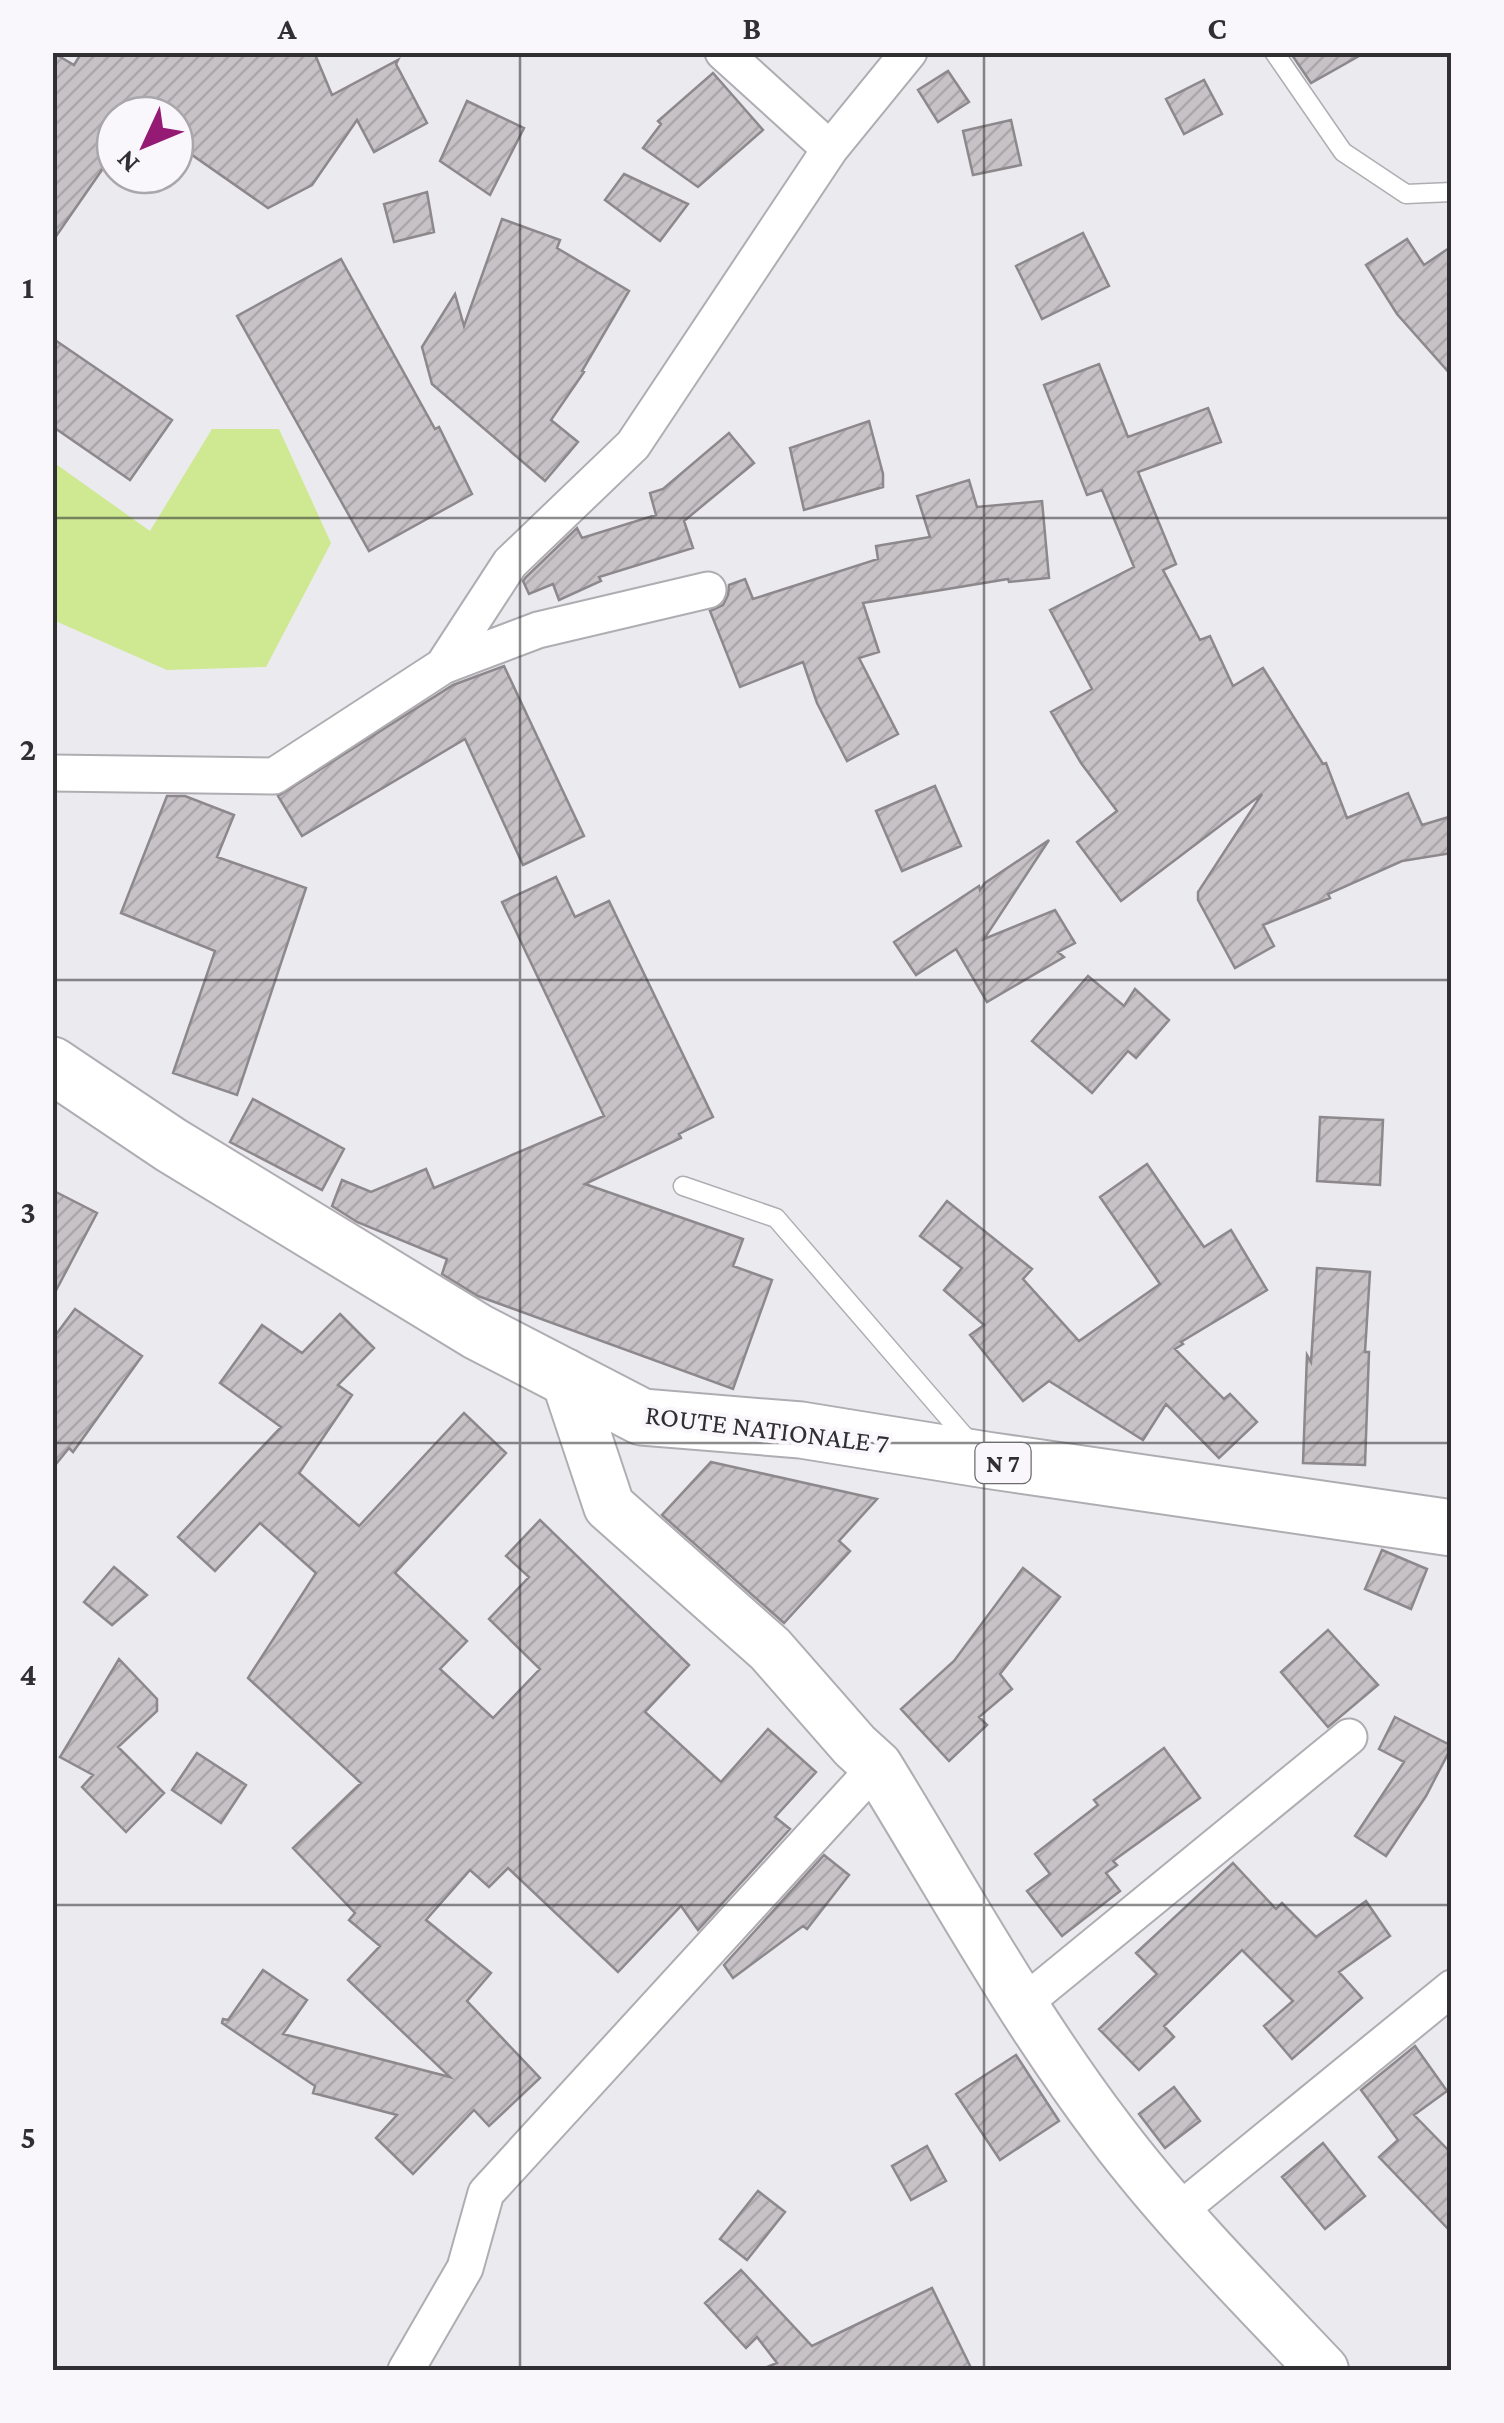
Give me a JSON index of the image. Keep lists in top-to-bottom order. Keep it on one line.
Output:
{"streets":{"main road":["ROUTE NATIONALE 7","N 7"]},"north":"bottom left","grid":{"columns":["A","B","C"],"rows":["1","2","3","4","5"]}}
